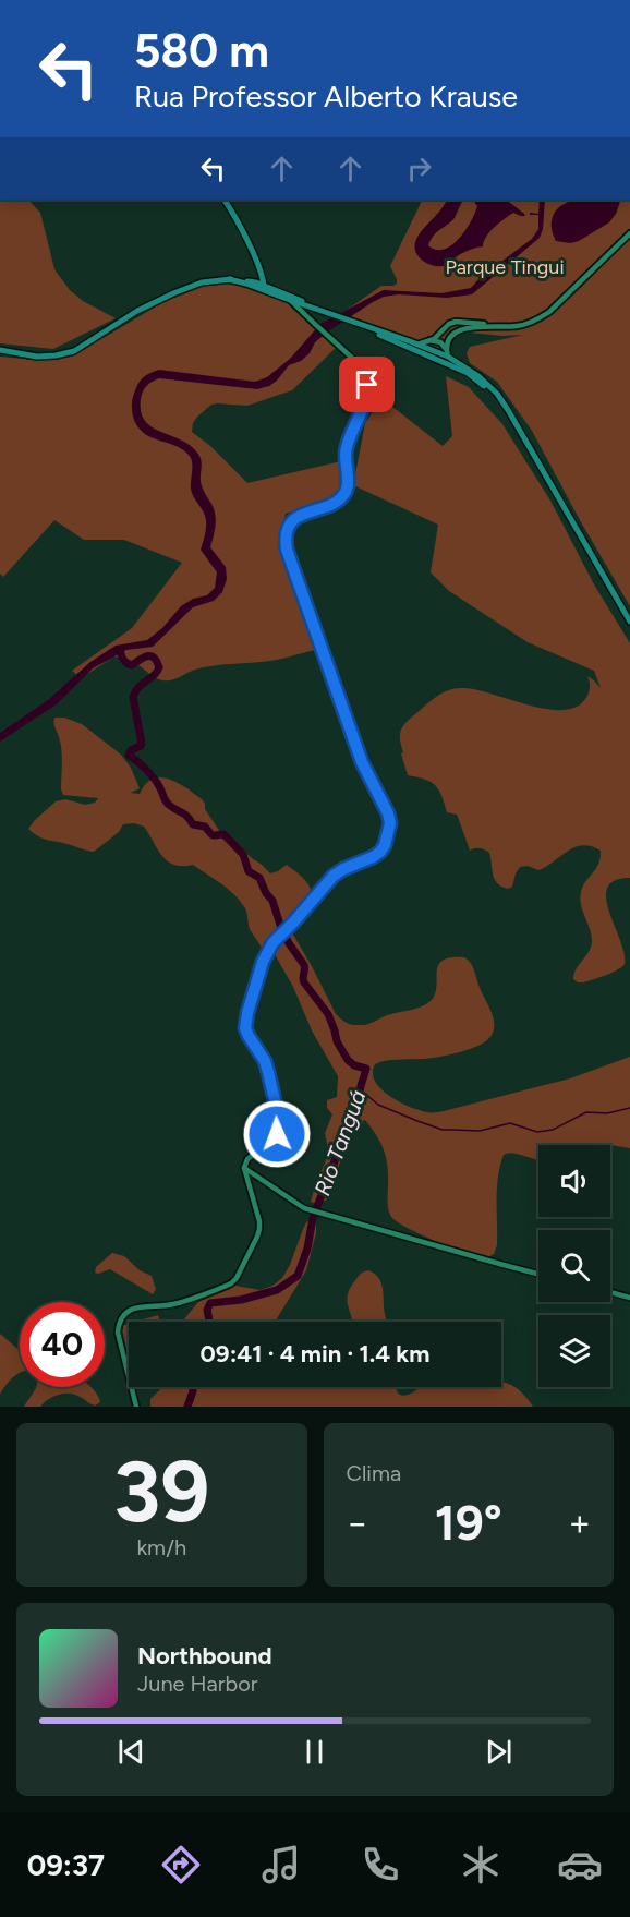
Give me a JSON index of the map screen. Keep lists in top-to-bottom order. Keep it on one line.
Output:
{"water":["Rio Tanguá"],"parks":["Parque Tingui"],"page":{"turn":["580 m","Rua Professor Alberto Krause"],"limit":"40","trip":"09:41 · 4 min · 1.4 km","tile":[["39","km/h"],"Clima"],"heat":["−","19°","+"],"song":["Northbound","June Harbor"],"tabs":"09:37"}}
